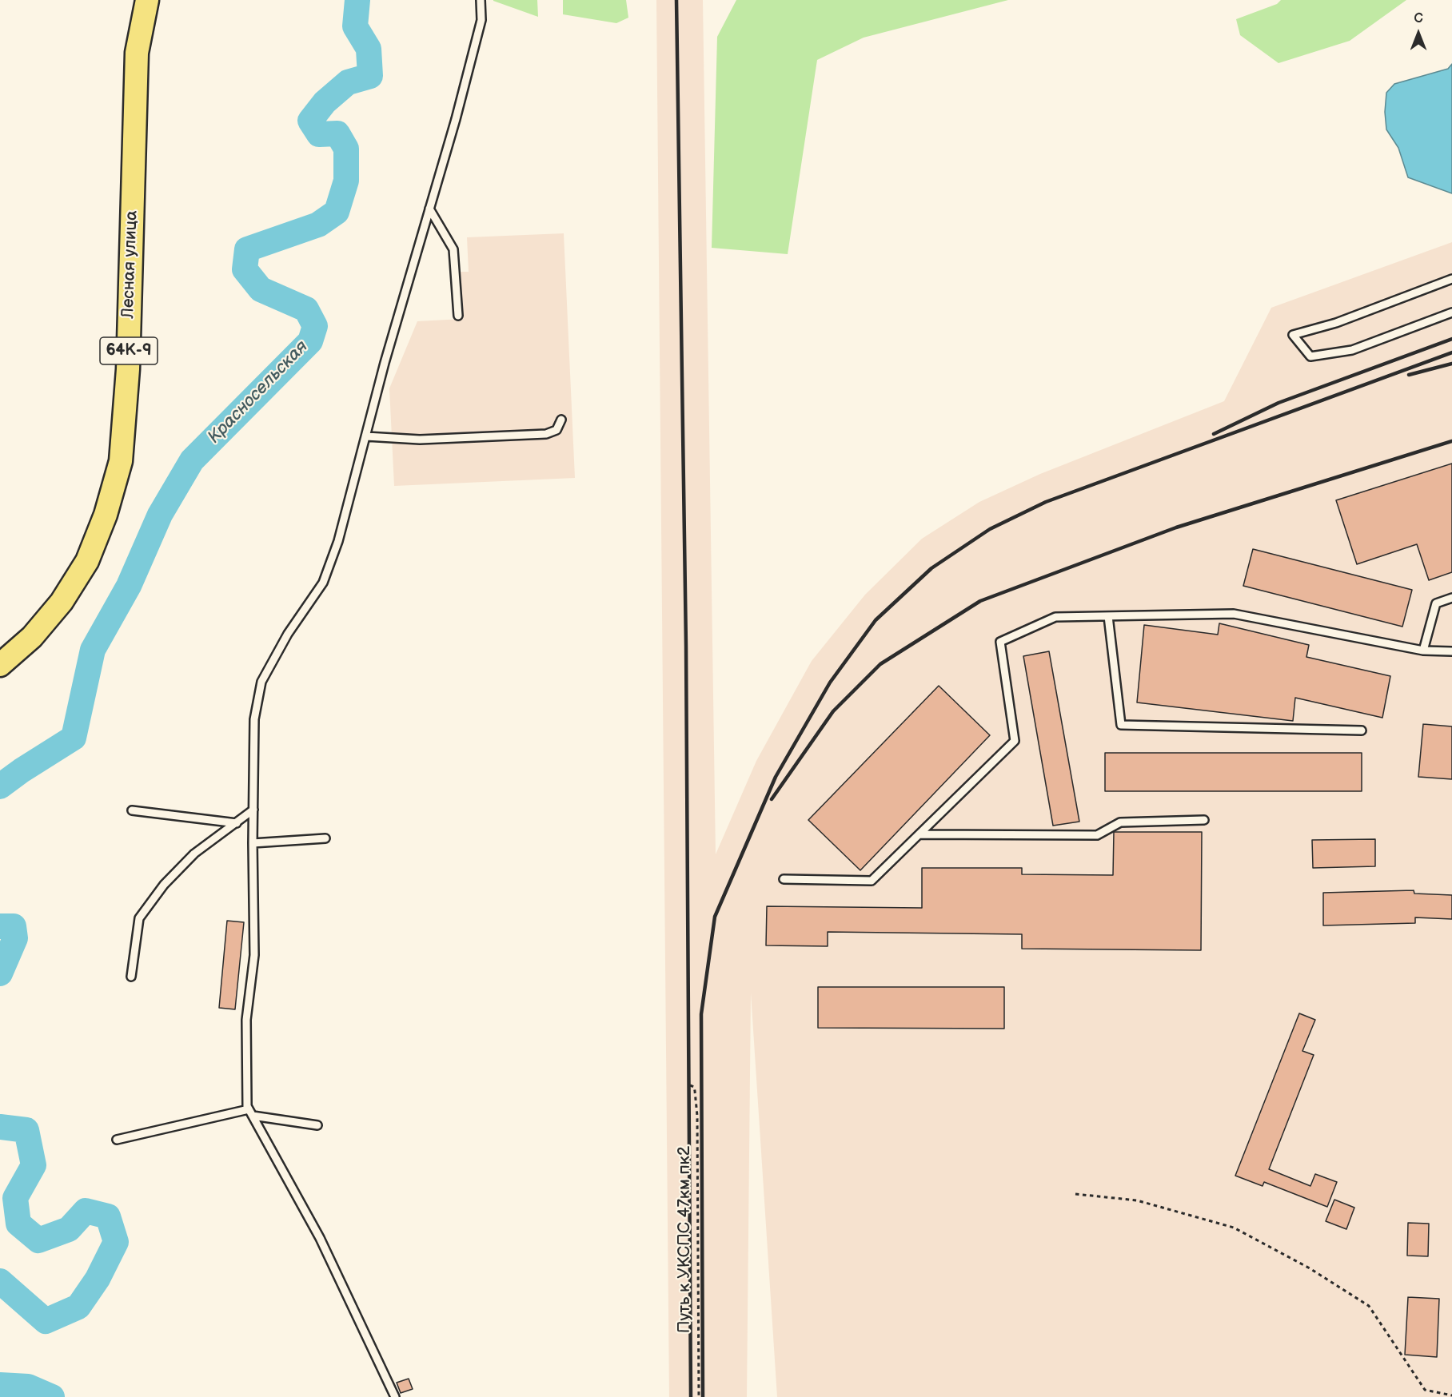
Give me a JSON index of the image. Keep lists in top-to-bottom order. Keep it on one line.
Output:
{"streets":{"main road":["Лесная улица","64К-9"],"path":["Путь к УКСПС 47км пк2"]},"water":["Красносельская"],"north":"top"}
